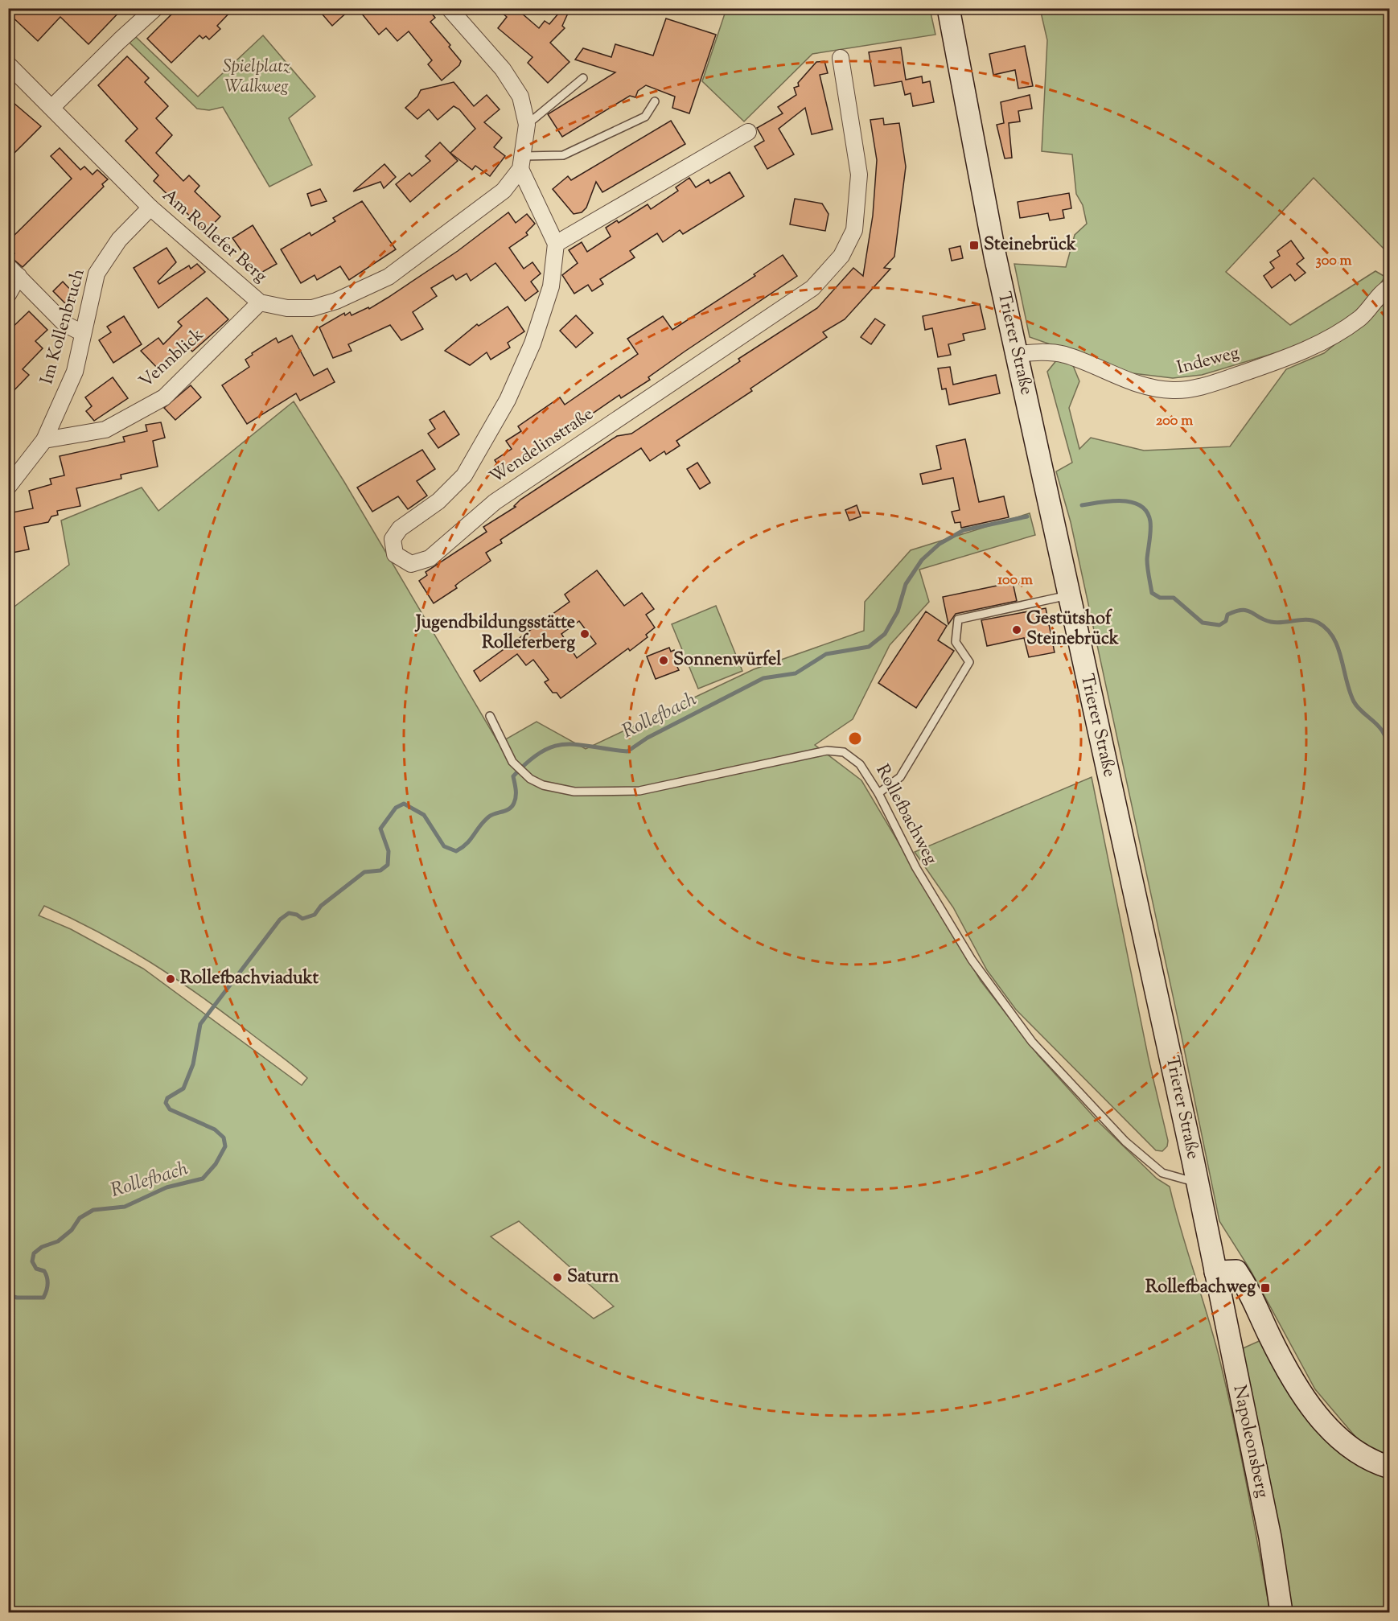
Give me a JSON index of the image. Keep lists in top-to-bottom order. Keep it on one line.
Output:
{"streets":{"main road":["Trierer Straße","Napoleonsberg"],"street":["Am Rollefer Berg","Im Kollenbruch","Vennblick","Indeweg","Wendelinstraße"],"lane":["Rollefbachweg"]},"crossings":[["Am Rollefer Berg","Im Kollenbruch"],["Am Rollefer Berg","Vennblick"],["Im Kollenbruch","Vennblick"],["Trierer Straße","Indeweg"],["Trierer Straße","Rollefbachweg"],["Trierer Straße","Napoleonsberg"]],"water":["Rollefbach"],"parks":["Spielplatz Walkweg"],"places":{"transit":["Steinebrück","Rollefbachweg"],"other":["Gestütshof Steinebrück","Jugendbildungsstätte Rolleferberg","Sonnenwürfel","Rollefbachviadukt","Saturn"]},"rings":["300 m","200 m","100 m"]}
